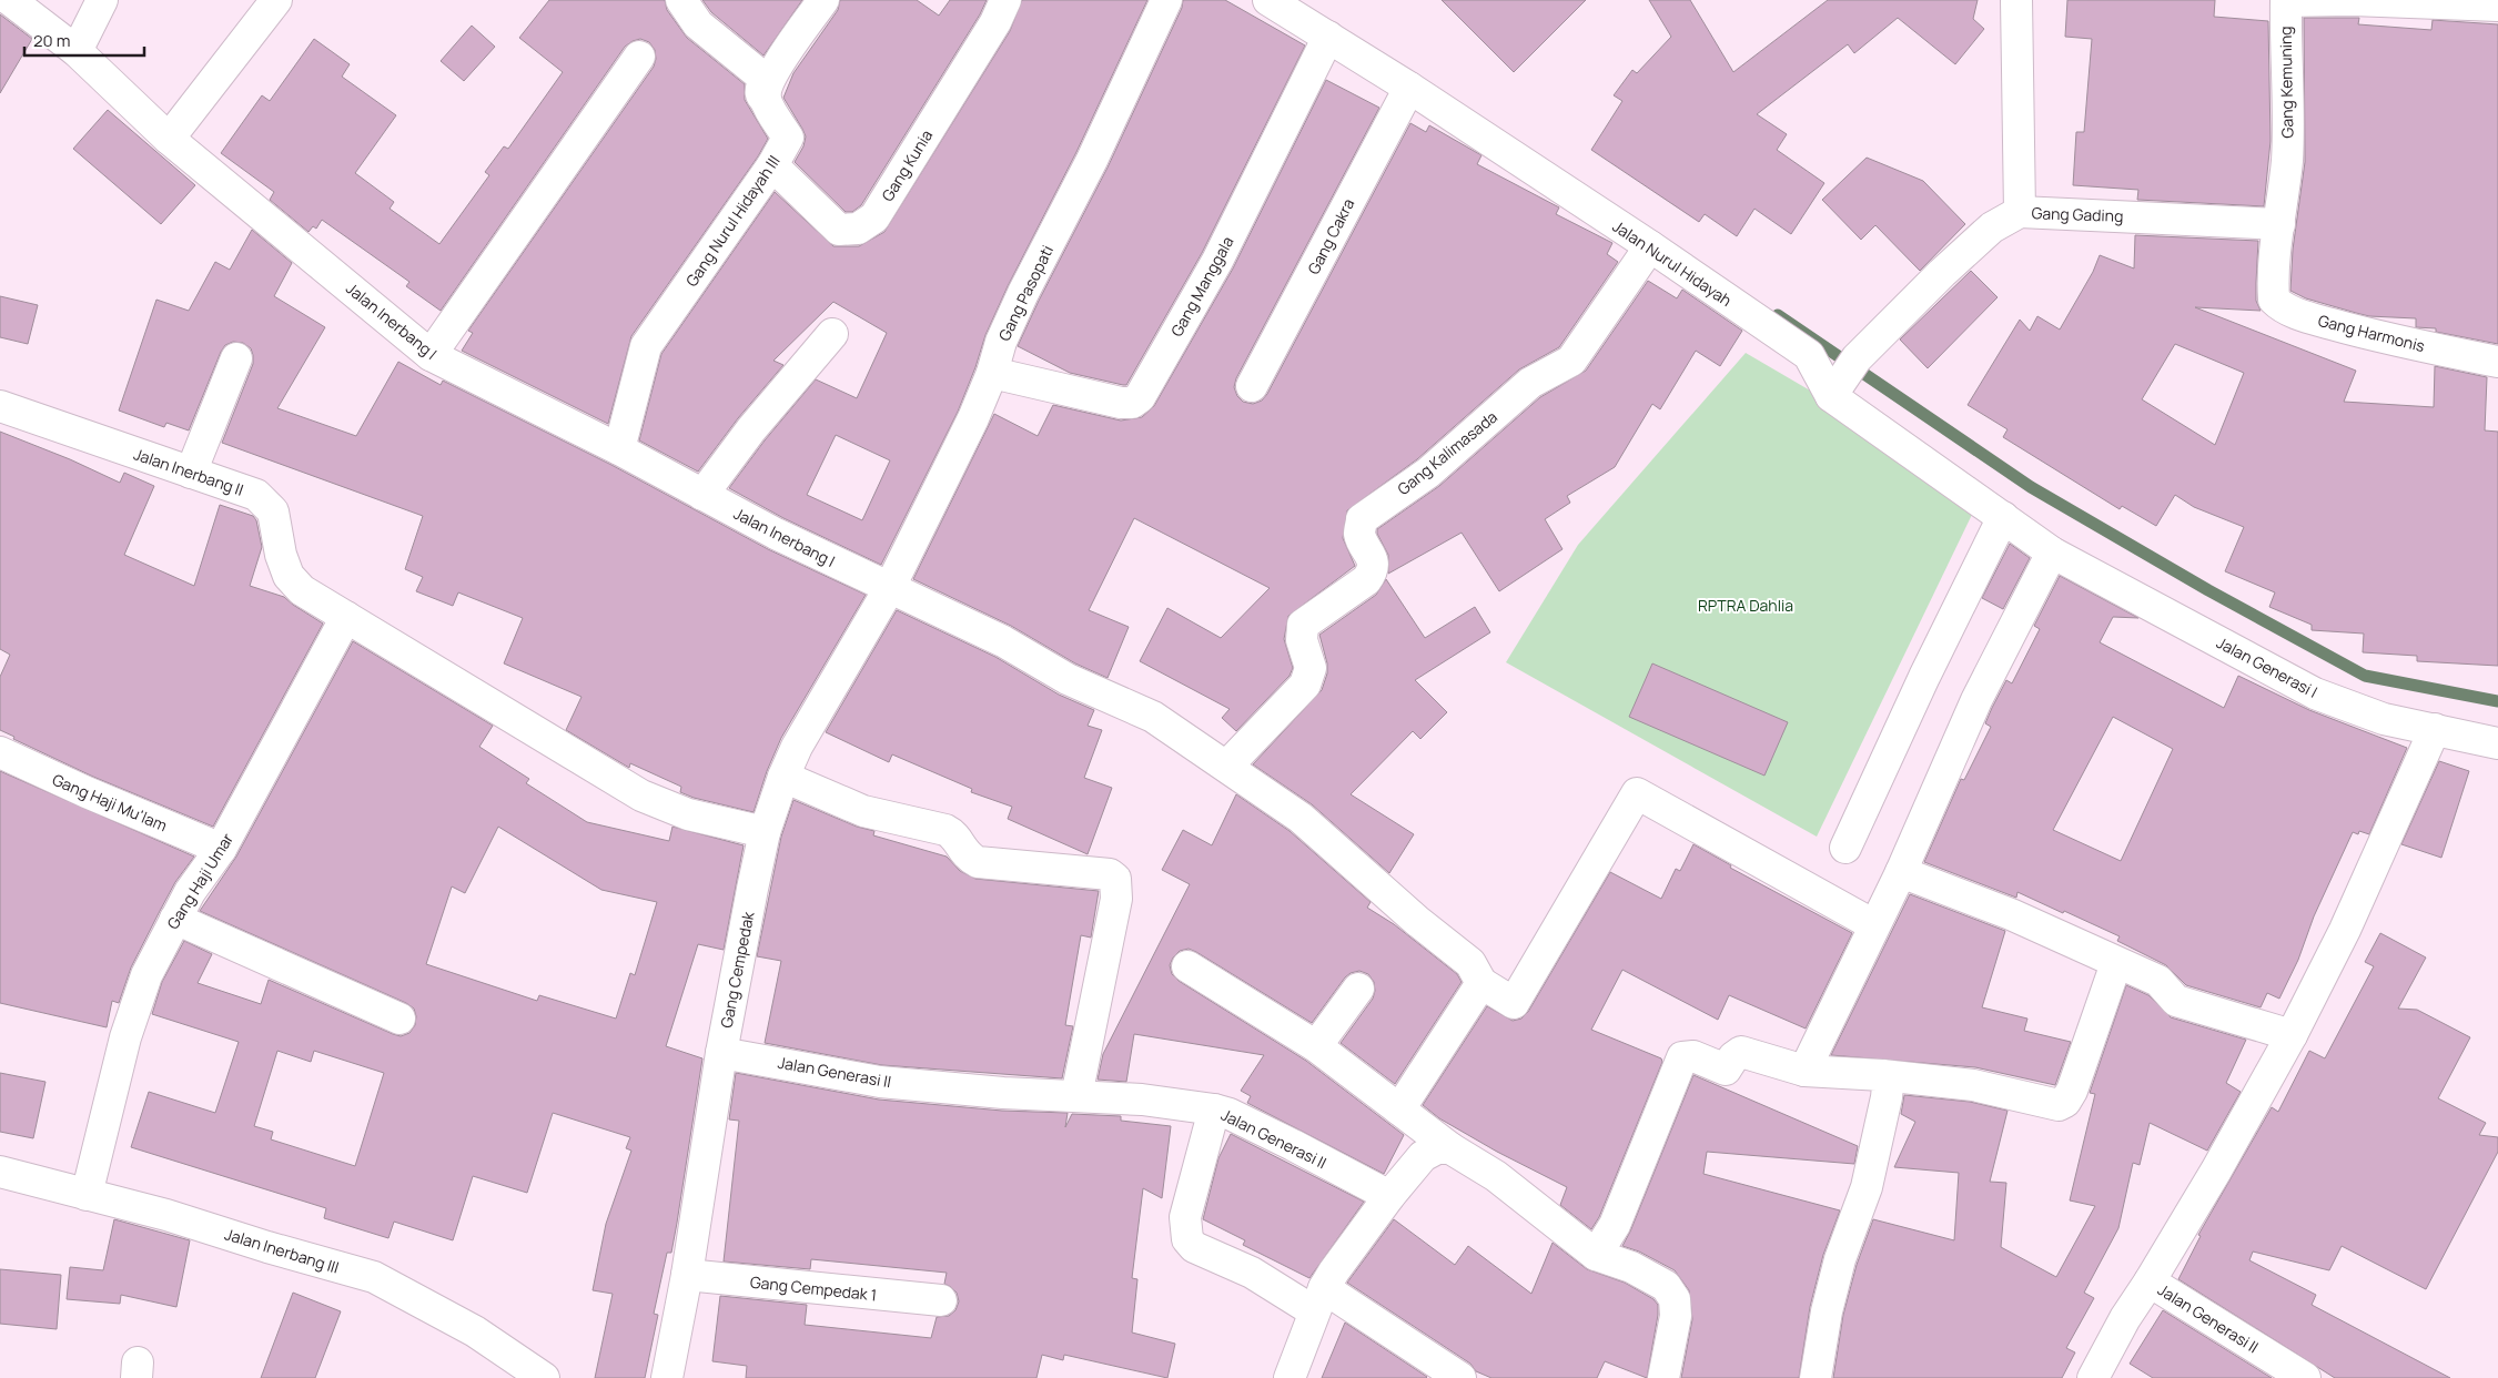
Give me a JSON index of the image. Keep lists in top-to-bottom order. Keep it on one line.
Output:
{"streets":{"street":["Gang Kemuning","Gang Kunia","Gang Gading","Gang Nurul Hidayah III","Gang Cakra","Jalan Nurul Hidayah","Gang Manggala","Gang Pasopati","Jalan Inerbang I","Gang Harmonis","Gang Kalimasada","Jalan Inerbang II","Jalan Generasi I","Gang Haji Mu'lam","Gang Haji Umar","Gang Cempedak","Jalan Generasi II","Jalan Inerbang III","Gang Cempedak 1"]},"crossings":[["Gang Kemuning","Gang Gading"],["Gang Kemuning","Gang Harmonis"],["Gang Kunia","Gang Nurul Hidayah III"],["Gang Nurul Hidayah III","Jalan Inerbang I"],["Gang Cakra","Jalan Nurul Hidayah"],["Jalan Nurul Hidayah","Gang Manggala"],["Jalan Nurul Hidayah","Gang Kalimasada"],["Jalan Nurul Hidayah","Jalan Generasi I"],["Gang Manggala","Gang Pasopati"],["Gang Pasopati","Jalan Inerbang I"],["Gang Pasopati","Gang Cempedak"],["Jalan Inerbang I","Gang Kalimasada"],["Jalan Inerbang I","Gang Cempedak"],["Jalan Inerbang II","Gang Haji Umar"],["Jalan Inerbang II","Gang Cempedak"],["Gang Haji Mu'lam","Gang Haji Umar"],["Gang Haji Umar","Jalan Inerbang III"],["Gang Cempedak","Jalan Generasi II"],["Gang Cempedak","Gang Cempedak 1"]],"parks":["RPTRA Dahlia"],"scale_bar":"20 m"}
